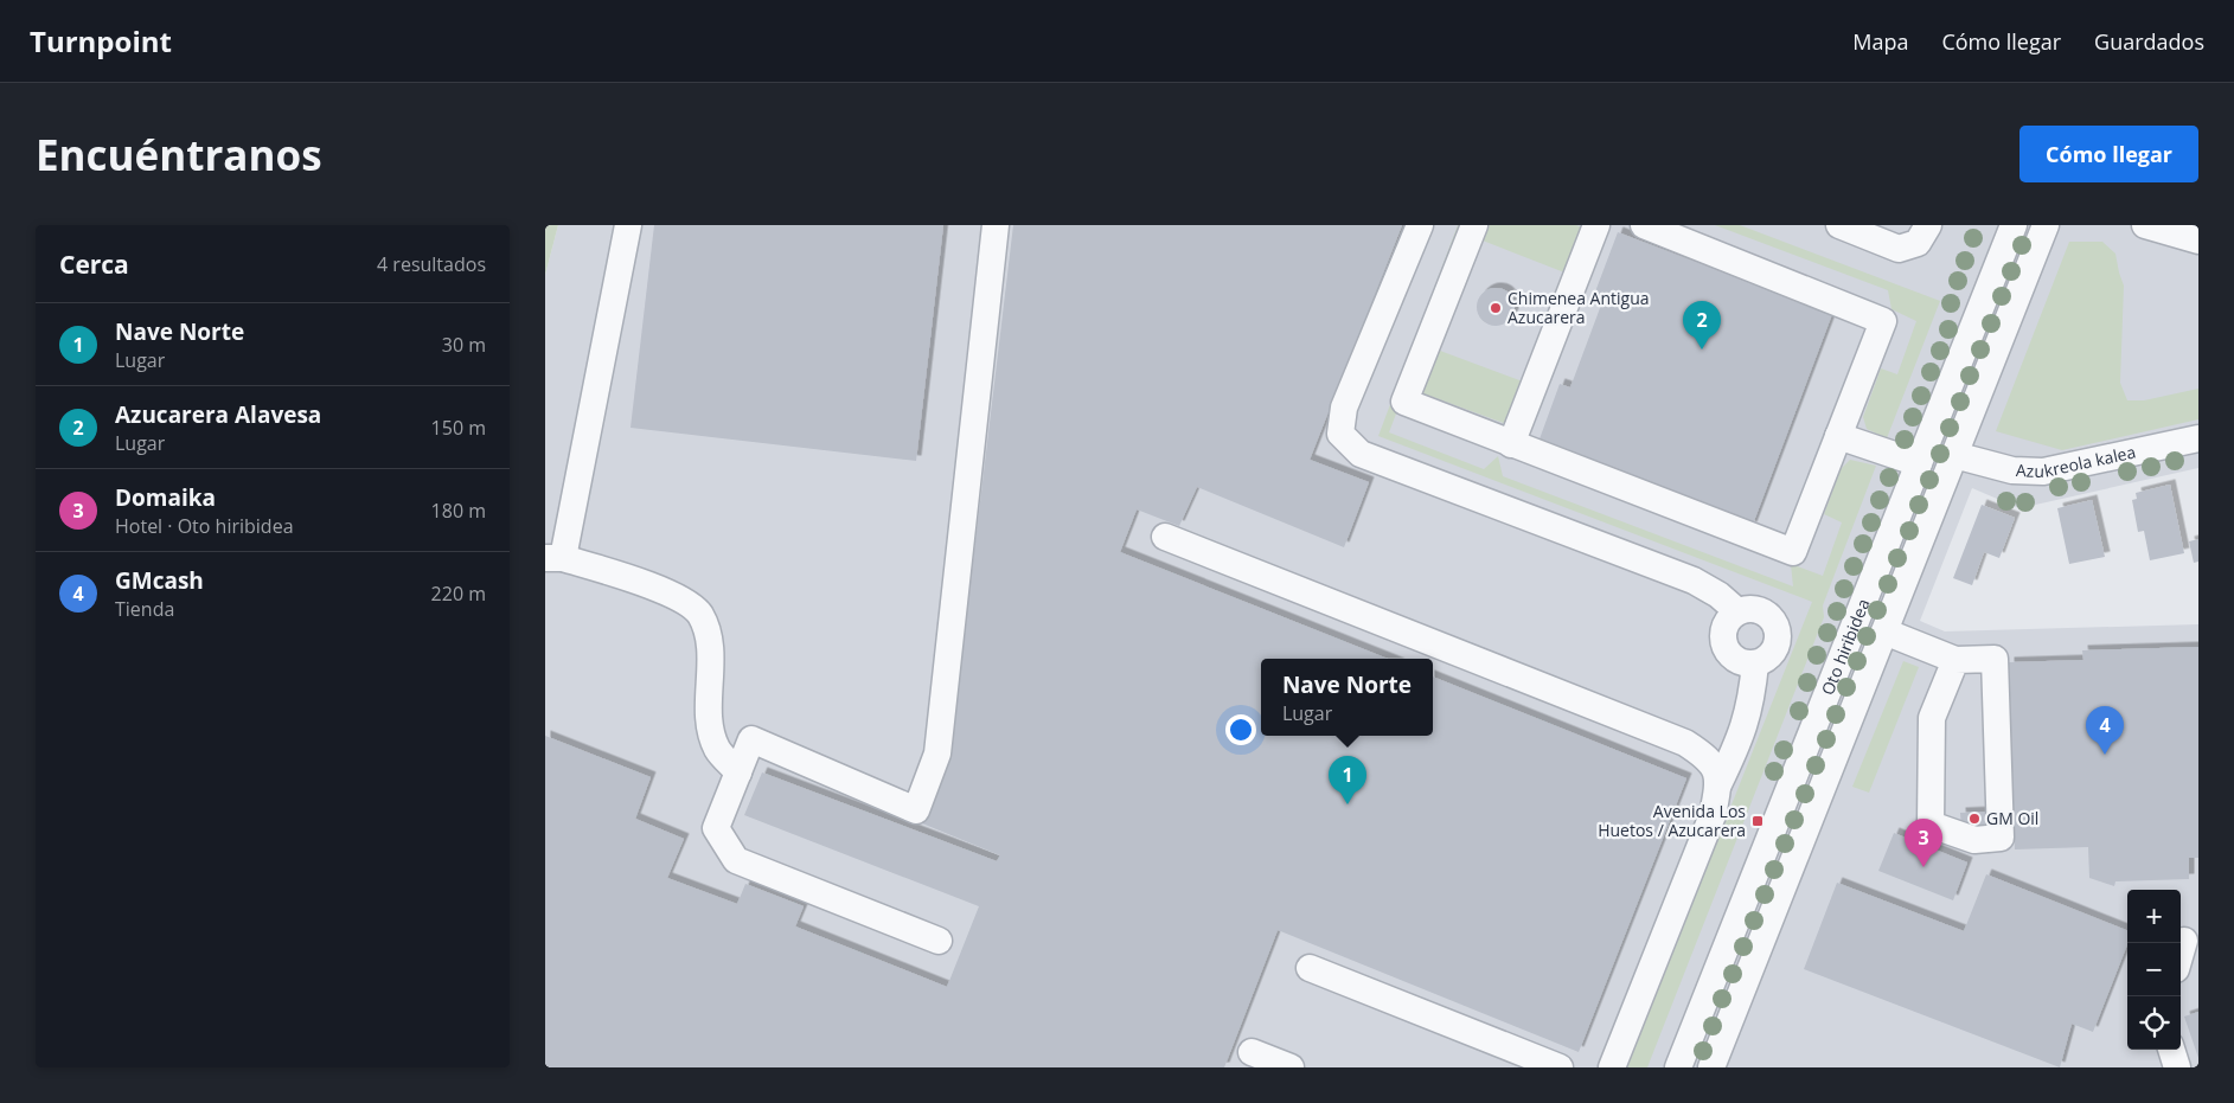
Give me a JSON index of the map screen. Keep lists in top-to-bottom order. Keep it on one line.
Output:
{"streets":{"street":["Azukreola kalea","Oto hiribidea"]},"crossings":[["Azukreola kalea","Oto hiribidea"]],"places":{"other":["Chimenea Antigua Azucarera","GM Oil"],"transit":["Avenida Los Huetos / Azucarera"]},"page":{"header":"Turnpoint","nav":["Mapa","Cómo llegar","Guardados"],"buttons":"Cómo llegar","title":"Encuéntranos","heading":["Cerca","4 resultados"],"pins":["2","4","1","3"],"list":[{"mark":"1","name":"Nave Norte","note":"Lugar","value":"30 m"},{"mark":"2","name":"Azucarera Alavesa","note":"Lugar","value":"150 m"},{"mark":"3","name":"Domaika","note":"Hotel · Oto hiribidea","value":"180 m"},{"mark":"4","name":"GMcash","note":"Tienda","value":"220 m"}],"popup":["Nave Norte","Lugar"],"map_buttons":["+","−"]}}
